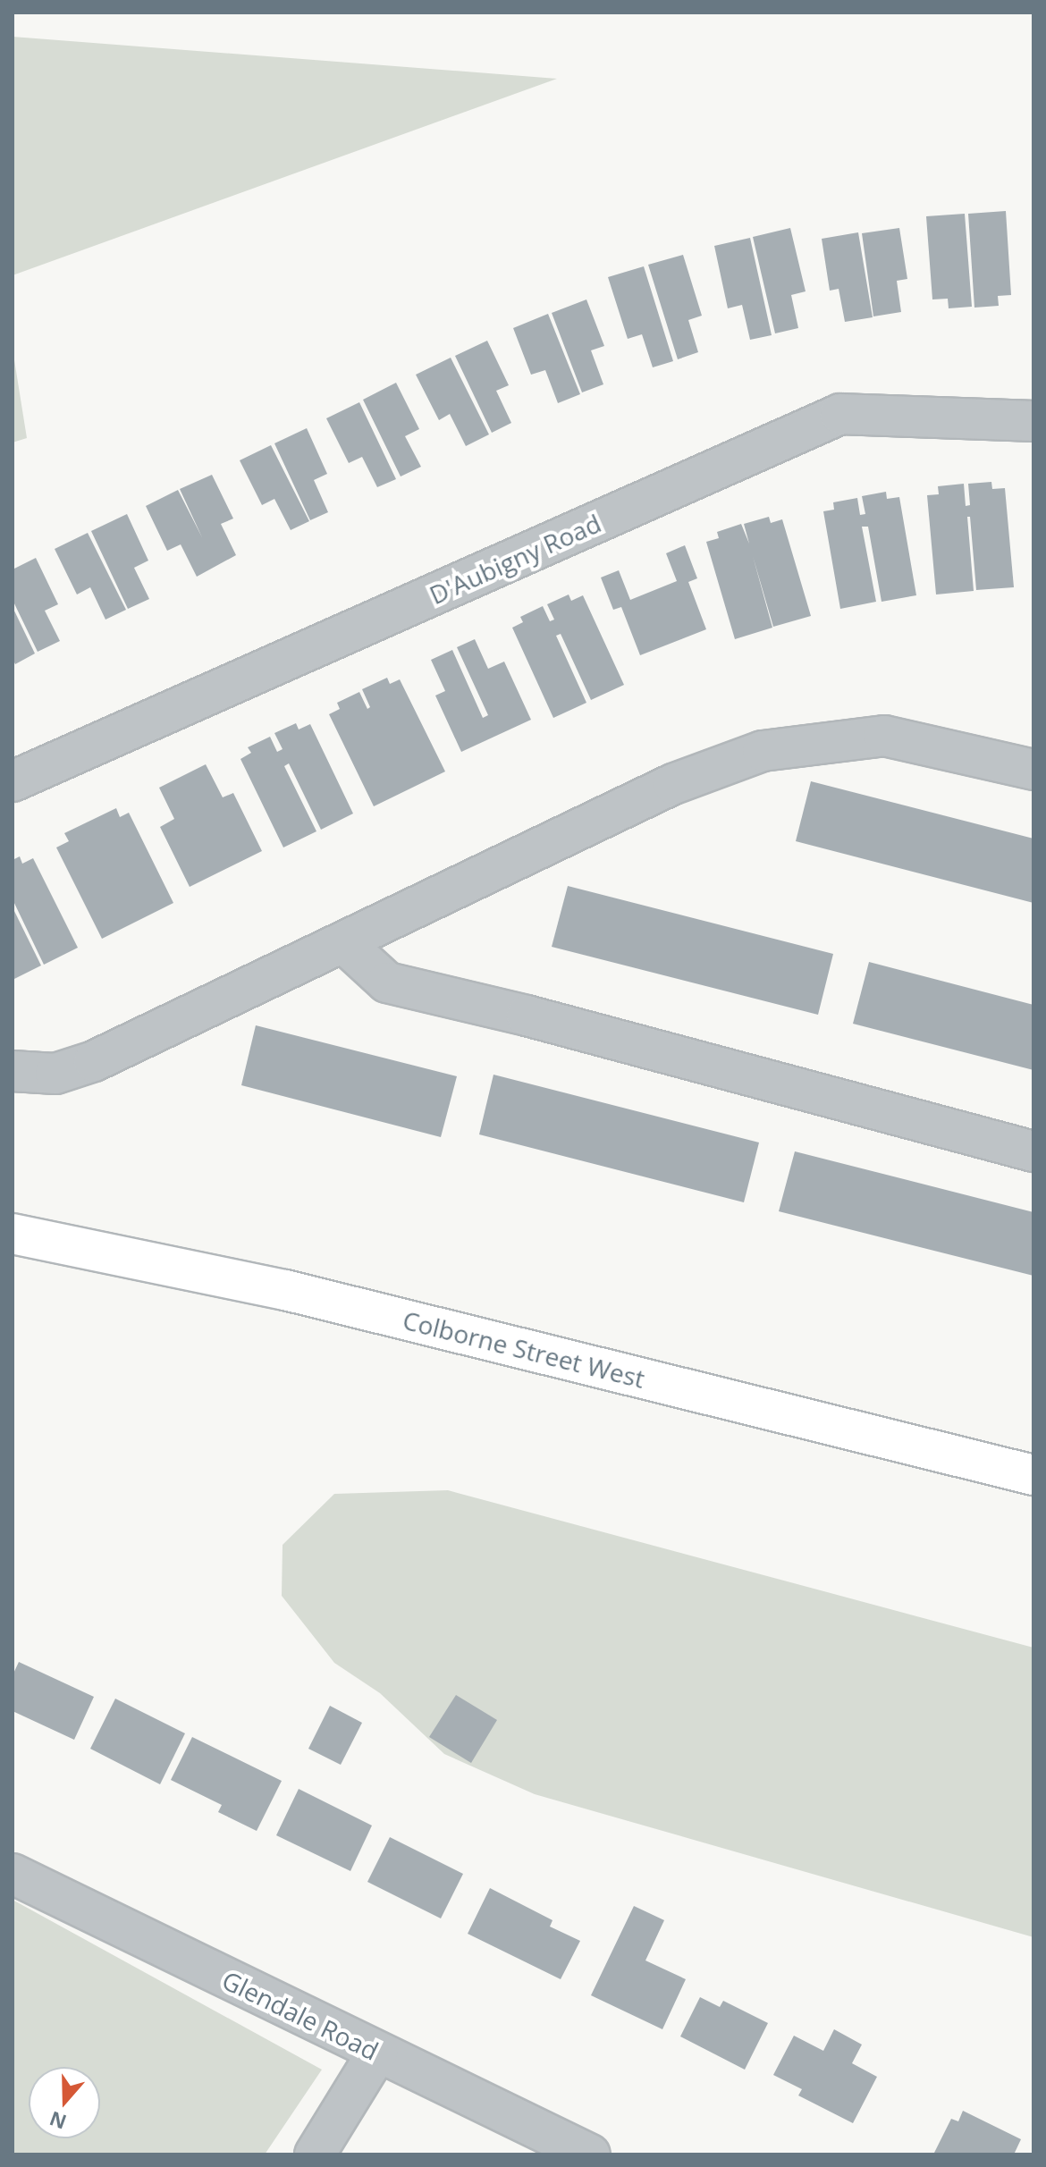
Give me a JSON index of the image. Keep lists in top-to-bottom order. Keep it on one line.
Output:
{"streets":{"main road":["Colborne Street West"],"street":["D'Aubigny Road","Glendale Road"]},"north":"bottom"}
